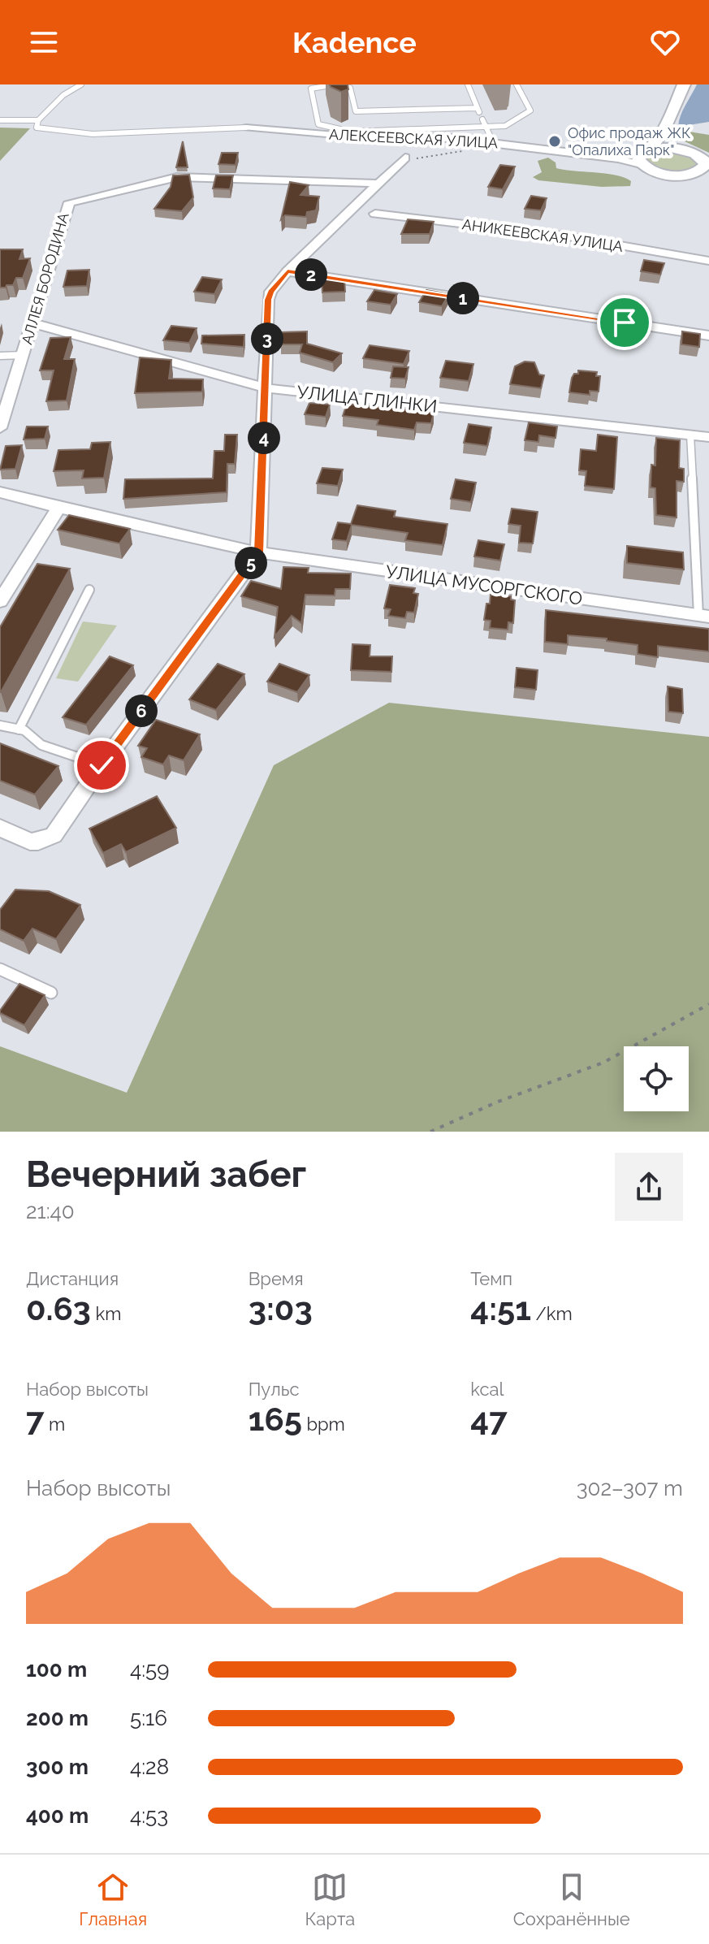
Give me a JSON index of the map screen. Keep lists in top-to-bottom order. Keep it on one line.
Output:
{"streets":{"street":["АЛЕКСЕЕВСКАЯ УЛИЦА","АНИКЕЕВСКАЯ УЛИЦА","АЛЛЕЯ БОРОДИНА","УЛИЦА ГЛИНКИ","УЛИЦА МУСОРГСКОГО"]},"crossings":[["АЛЛЕЯ БОРОДИНА","УЛИЦА ГЛИНКИ"]],"places":["Офис продаж ЖК \"Опалиха Парк\""],"page":{"header":"Kadence","pins":["2","1","3","4","5","6"],"heading":["Вечерний забег","21:40"],"stats":[["Дистанция","0.63 km"],["Время","3:03"],["Темп","4:51 /km"],["Набор высоты","7 m"],["Пульс","165 bpm"],["kcal","47"]],"chart":["Набор высоты","302–307 m"],"list":[{"name":"100 m","note":"4:59"},{"name":"200 m","note":"5:16"},{"name":"300 m","note":"4:28"},{"name":"400 m","note":"4:53"}],"tabs":["Главная","Карта","Сохранённые"]}}
